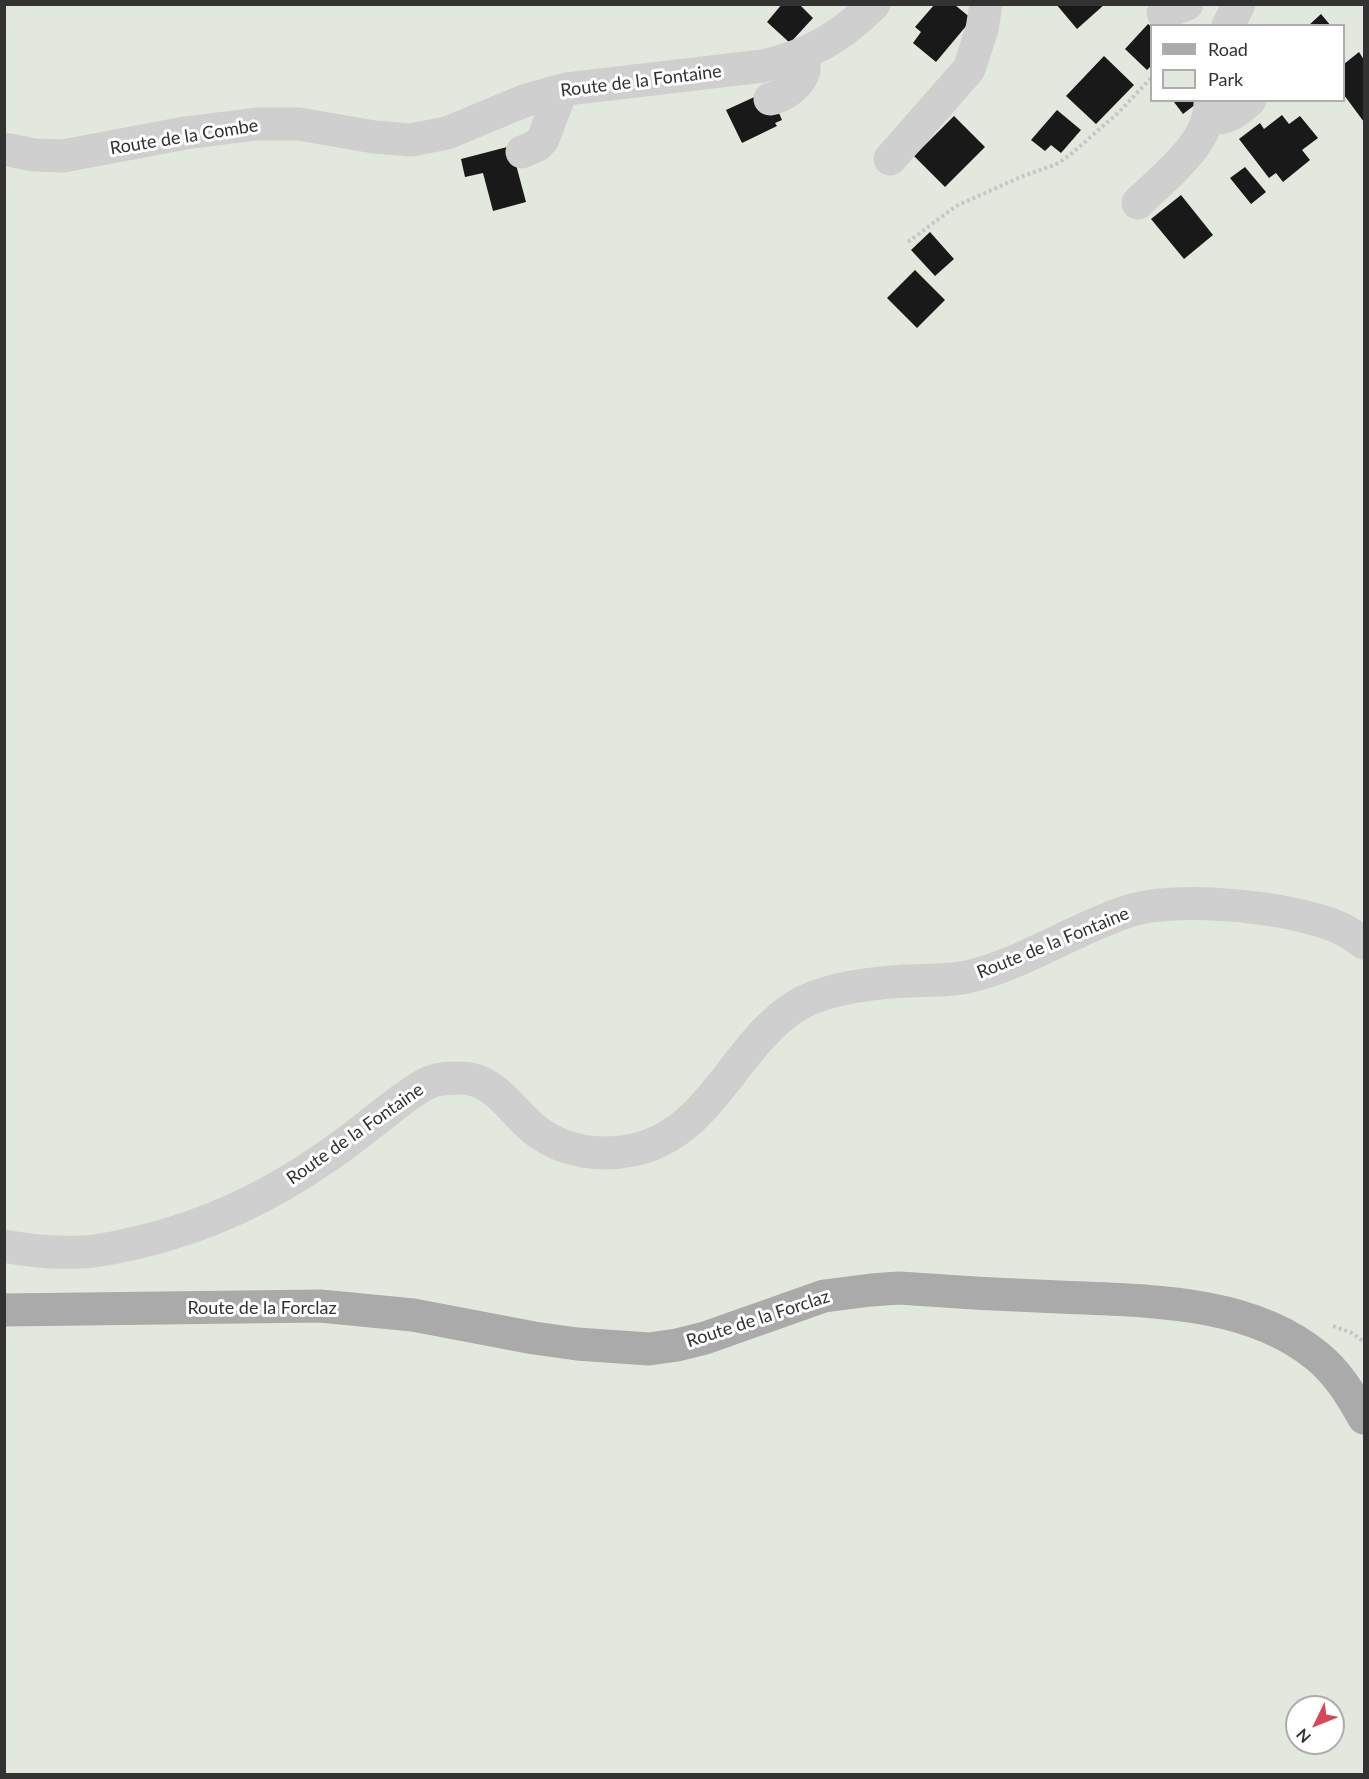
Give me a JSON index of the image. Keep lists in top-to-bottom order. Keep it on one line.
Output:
{"streets":{"main road":["Route de la Forclaz"],"street":["Route de la Fontaine","Route de la Combe"]},"crossings":[["Route de la Fontaine","Route de la Combe"]],"legend":["Road","Park"],"north":"bottom left"}
